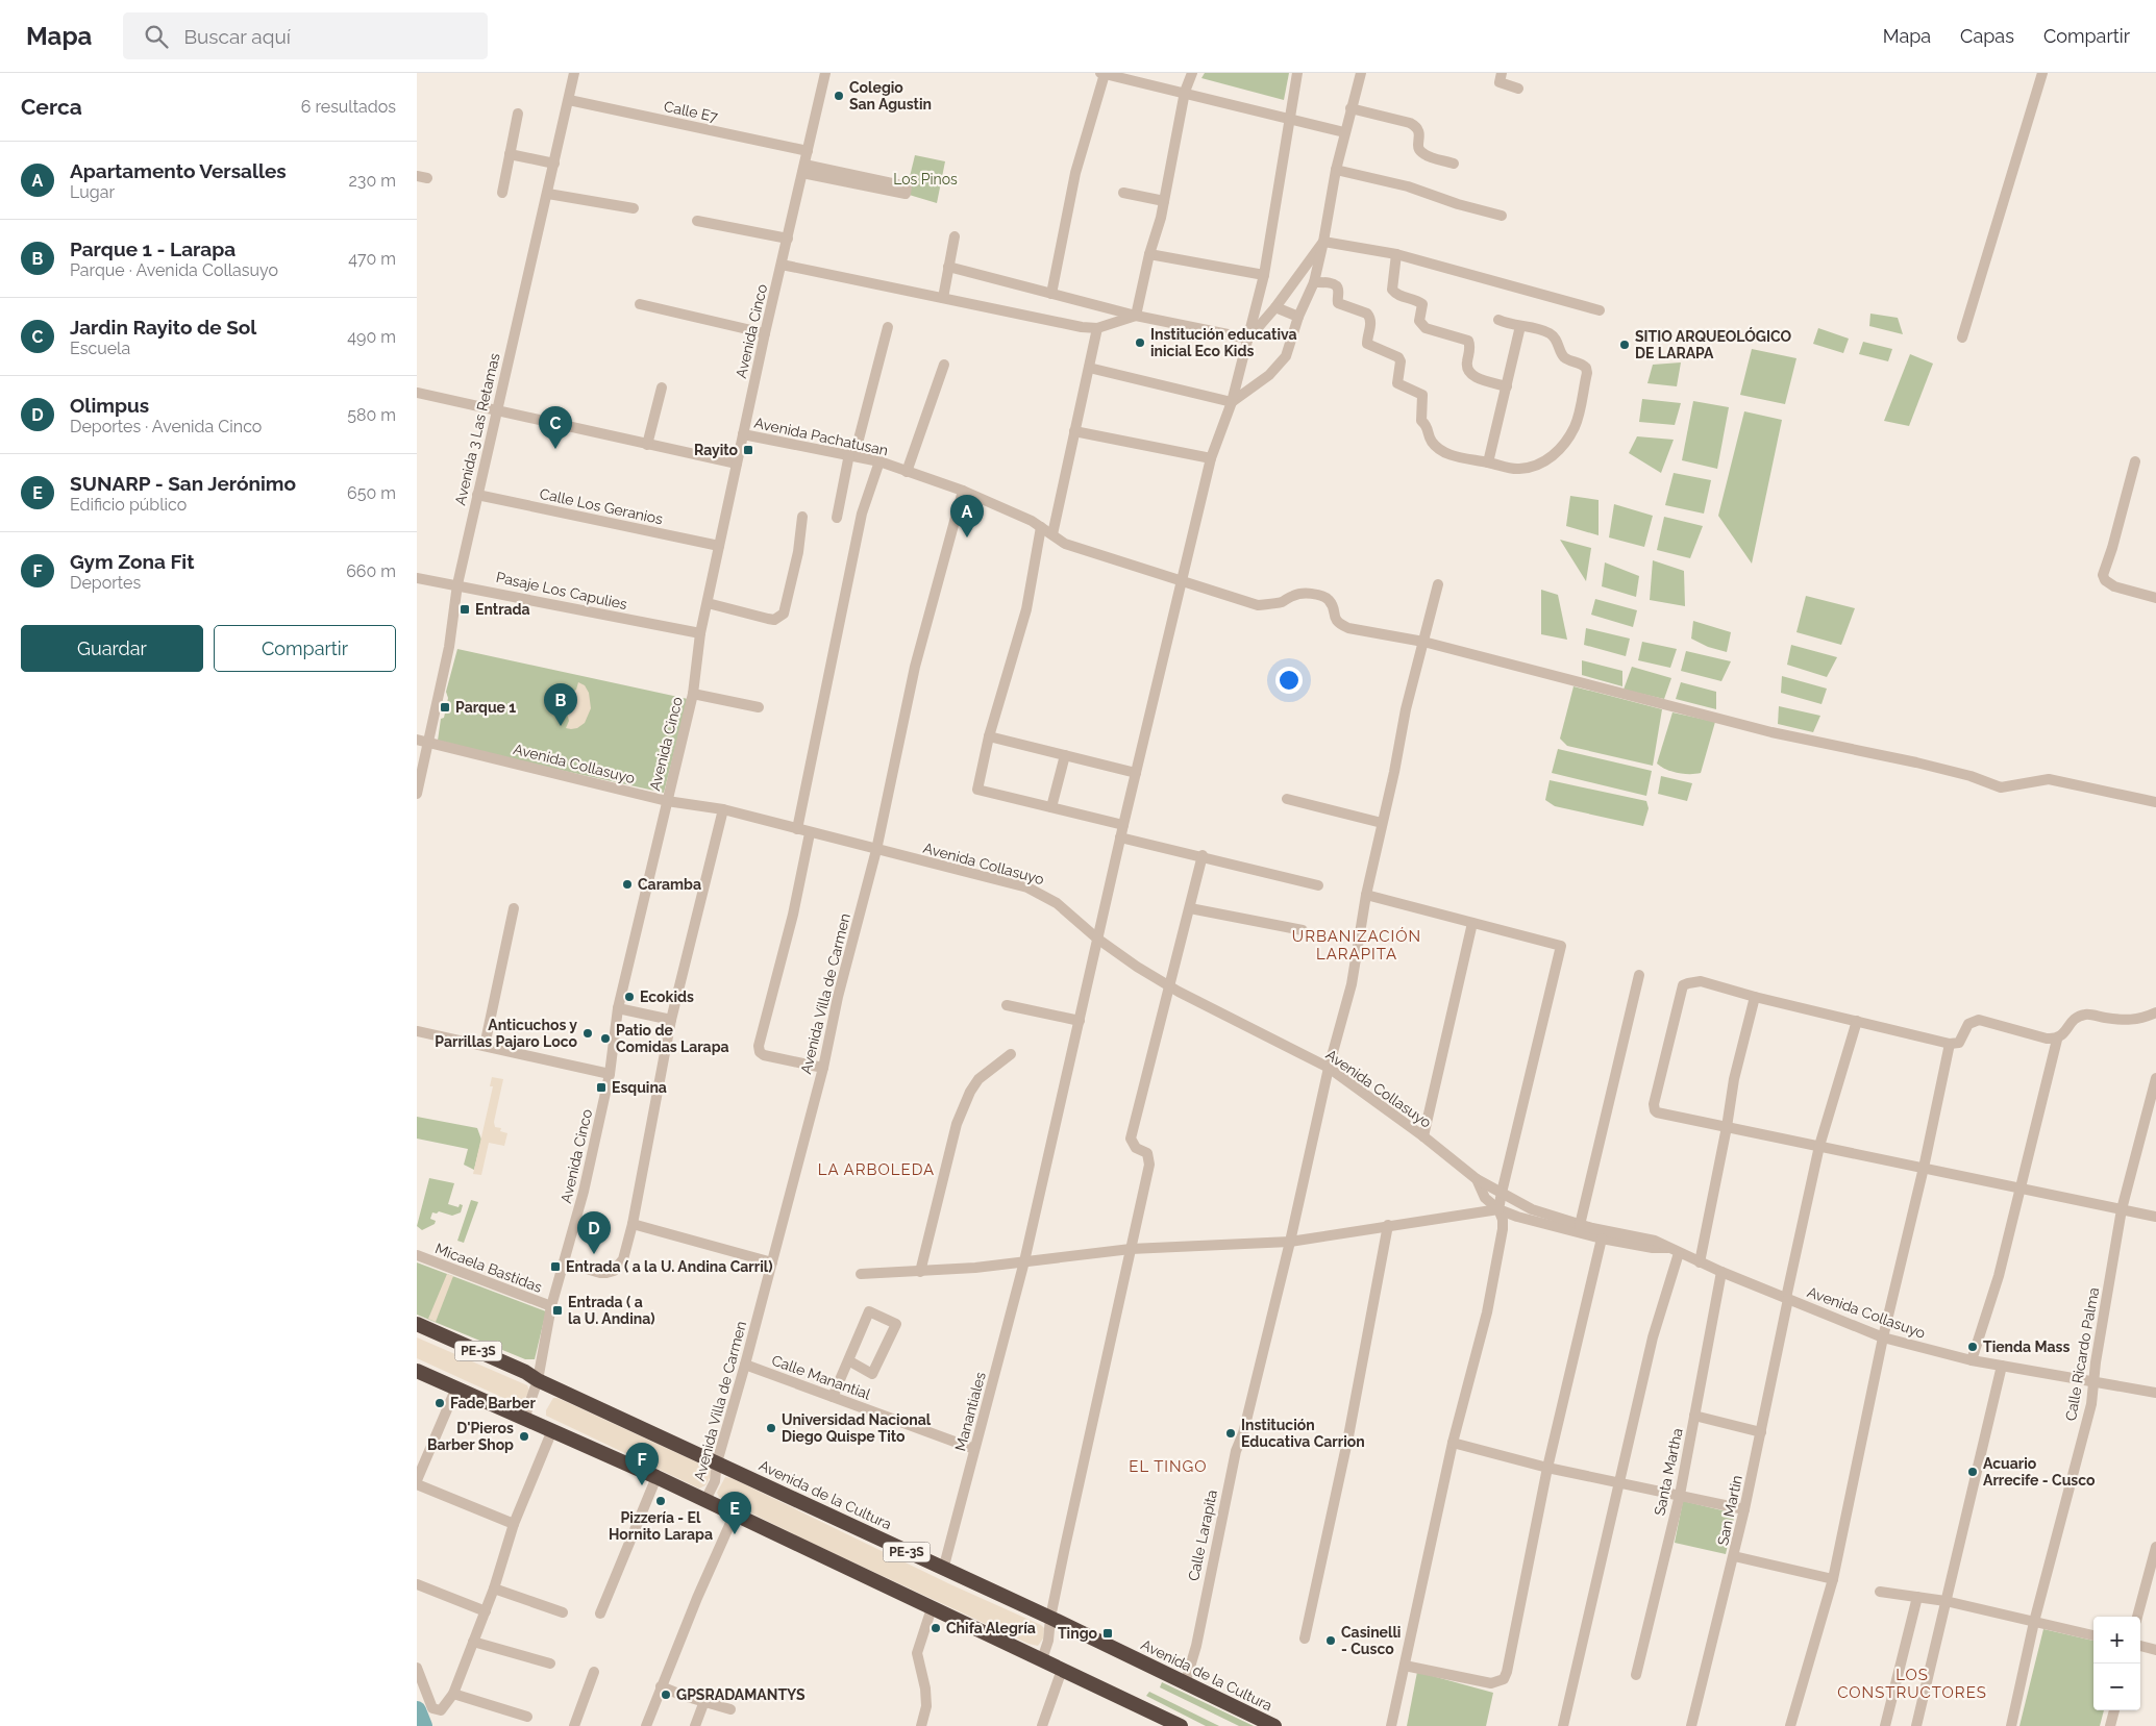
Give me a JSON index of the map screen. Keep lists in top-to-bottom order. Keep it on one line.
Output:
{"streets":{"highway":["PE-3S","Avenida de la Cultura"],"street":["Calle E7","Avenida Cinco","Avenida 3 Las Retamas","Avenida Pachatusan","Calle Los Geranios","Pasaje Los Capulies","Avenida Collasuyo","Avenida Villa de Carmen","Micaela Bastidas","Calle Ricardo Palma","Calle Manantial","Manantiales","Santa Martha","San Martin","Calle Larapita"]},"crossings":[["Calle E7","Avenida Cinco"],["Calle E7","Avenida 3 Las Retamas"],["Avenida Cinco","Avenida Pachatusan"],["Avenida Cinco","Calle Los Geranios"],["Avenida Cinco","Pasaje Los Capulies"],["Avenida Cinco","Avenida Collasuyo"],["Avenida Cinco","Micaela Bastidas"],["Avenida Cinco","PE-3S"],["Avenida Cinco","Avenida de la Cultura"],["Avenida 3 Las Retamas","Calle Los Geranios"],["Avenida 3 Las Retamas","Pasaje Los Capulies"],["Avenida 3 Las Retamas","Avenida Collasuyo"],["Avenida Pachatusan","Avenida Villa de Carmen"],["Avenida Pachatusan","Manantiales"],["Avenida Pachatusan","Calle Larapita"],["Avenida Collasuyo","Avenida Villa de Carmen"],["Avenida Collasuyo","Calle Ricardo Palma"],["Avenida Collasuyo","Manantiales"],["Avenida Collasuyo","Santa Martha"],["Avenida Collasuyo","San Martin"],["Avenida Collasuyo","Calle Larapita"],["Avenida Villa de Carmen","PE-3S"],["Avenida Villa de Carmen","Calle Manantial"],["Avenida Villa de Carmen","Avenida de la Cultura"],["Calle Manantial","Manantiales"],["Manantiales","Avenida de la Cultura"],["Avenida de la Cultura","Calle Larapita"]],"districts":["URBANIZACIÓN LARAPITA","LA ARBOLEDA","EL TINGO","LOS CONSTRUCTORES"],"parks":["Los Pinos"],"places":{"other":["Colegio San Agustin","Institución educativa inicial Eco Kids","SITIO ARQUEOLÓGICO DE LARAPA","Caramba","Ecokids","Anticuchos y Parrillas Pajaro Loco","Patio de Comidas Larapa","Tienda Mass","Fade Barber","Universidad Nacional Diego Quispe Tito","Institución Educativa Carrion","D'Pieros Barber Shop","Acuario Arrecife - Cusco","Pizzería - El Hornito Larapa","Chifa Alegría","Casinelli - Cusco","GPSRADAMANTYS"],"transit":["Rayito","Entrada","Parque 1","Esquina","Entrada ( a la U. Andina Carril)","Entrada ( a la U. Andina)","Tingo"]},"page":{"header":"Mapa","search":"Buscar aquí","nav":["Mapa","Capas","Compartir"],"heading":["Cerca","6 resultados"],"list":[{"mark":"A","name":"Apartamento Versalles","note":"Lugar","value":"230 m"},{"mark":"B","name":"Parque 1 - Larapa","note":"Parque · Avenida Collasuyo","value":"470 m"},{"mark":"C","name":"Jardin Rayito de Sol","note":"Escuela","value":"490 m"},{"mark":"D","name":"Olimpus","note":"Deportes · Avenida Cinco","value":"580 m"},{"mark":"E","name":"SUNARP - San Jerónimo","note":"Edificio público","value":"650 m"},{"mark":"F","name":"Gym Zona Fit","note":"Deportes","value":"660 m"}],"pins":["C","A","B","D","F","E"],"buttons":["Guardar","Compartir"],"map_buttons":["+","−"]}}
